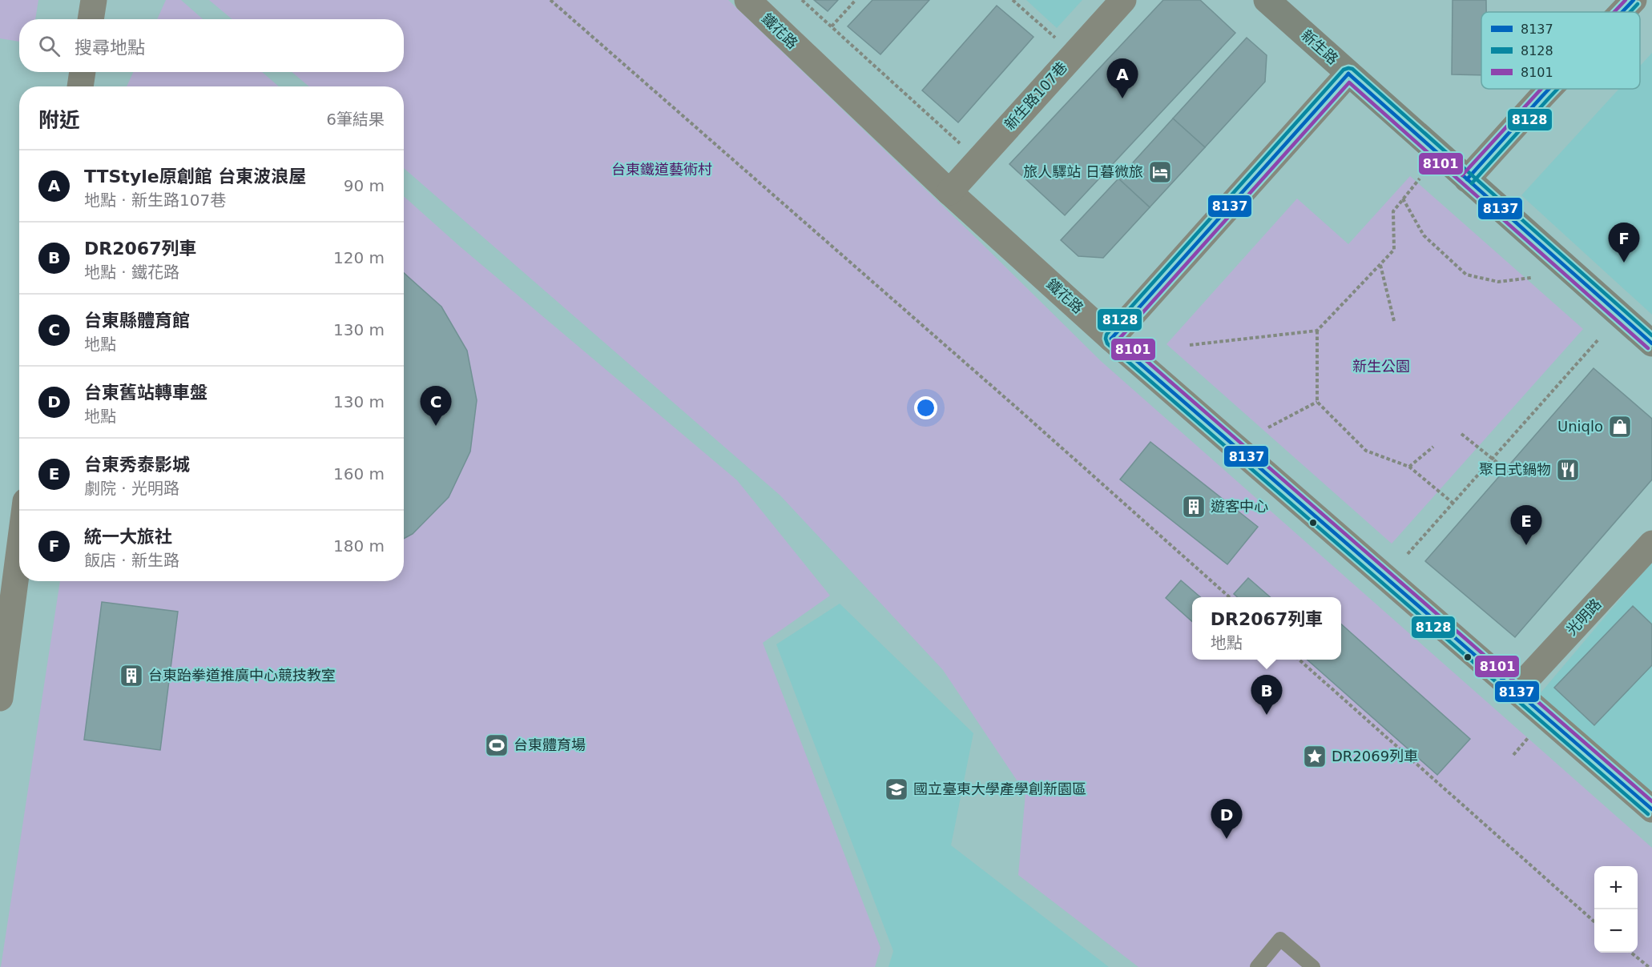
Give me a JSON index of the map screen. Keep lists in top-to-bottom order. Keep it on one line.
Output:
{"streets":{"street":["鐵花路","新生路","新生路107巷","光明路"]},"crossings":[["鐵花路","新生路107巷"],["鐵花路","光明路"]],"parks":["台東鐵道藝術村","新生公園"],"places":{"hotel":["旅人驛站 日暮微旅"],"shop":["Uniqlo"],"restaurant":["聚日式鍋物"],"building":["遊客中心","台東跆拳道推廣中心競技教室"],"sports":["台東體育場"],"place":["DR2069列車"],"school or university":["國立臺東大學產學創新園區"]},"lines":["transit line 8137","transit line 8101","transit line 8128"],"legend":["8137","8128","8101"],"page":{"search":"搜尋地點","pins":["A","F","C","E","B","D"],"heading":["附近","6筆結果"],"list":[{"mark":"A","name":"TTStyle原創館 台東波浪屋","note":"地點 · 新生路107巷","value":"90 m"},{"mark":"B","name":"DR2067列車","note":"地點 · 鐵花路","value":"120 m"},{"mark":"C","name":"台東縣體育館","note":"地點","value":"130 m"},{"mark":"D","name":"台東舊站轉車盤","note":"地點","value":"130 m"},{"mark":"E","name":"台東秀泰影城","note":"劇院 · 光明路","value":"160 m"},{"mark":"F","name":"統一大旅社","note":"飯店 · 新生路","value":"180 m"}],"popup":["DR2067列車","地點"],"map_buttons":["+","−"]}}
